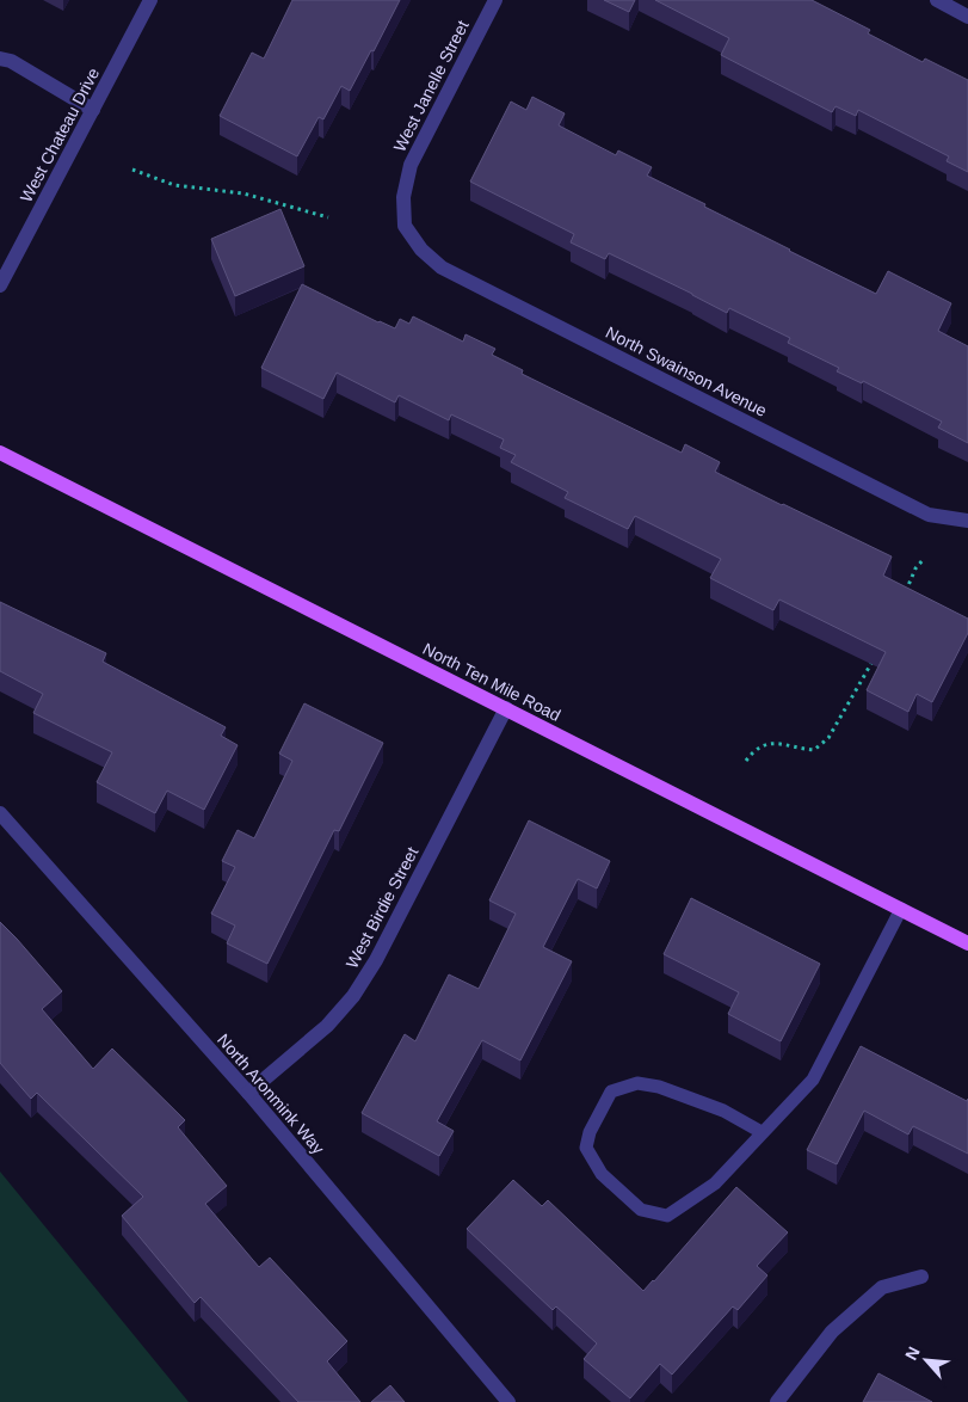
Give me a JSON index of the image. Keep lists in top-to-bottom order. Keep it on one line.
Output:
{"streets":{"main road":["North Ten Mile Road"],"street":["West Janelle Street","West Chateau Drive","North Swainson Avenue","West Birdie Street","North Aronmink Way"]},"crossings":[["West Janelle Street","North Swainson Avenue"],["North Ten Mile Road","West Birdie Street"],["West Birdie Street","North Aronmink Way"]],"north":"top left"}
